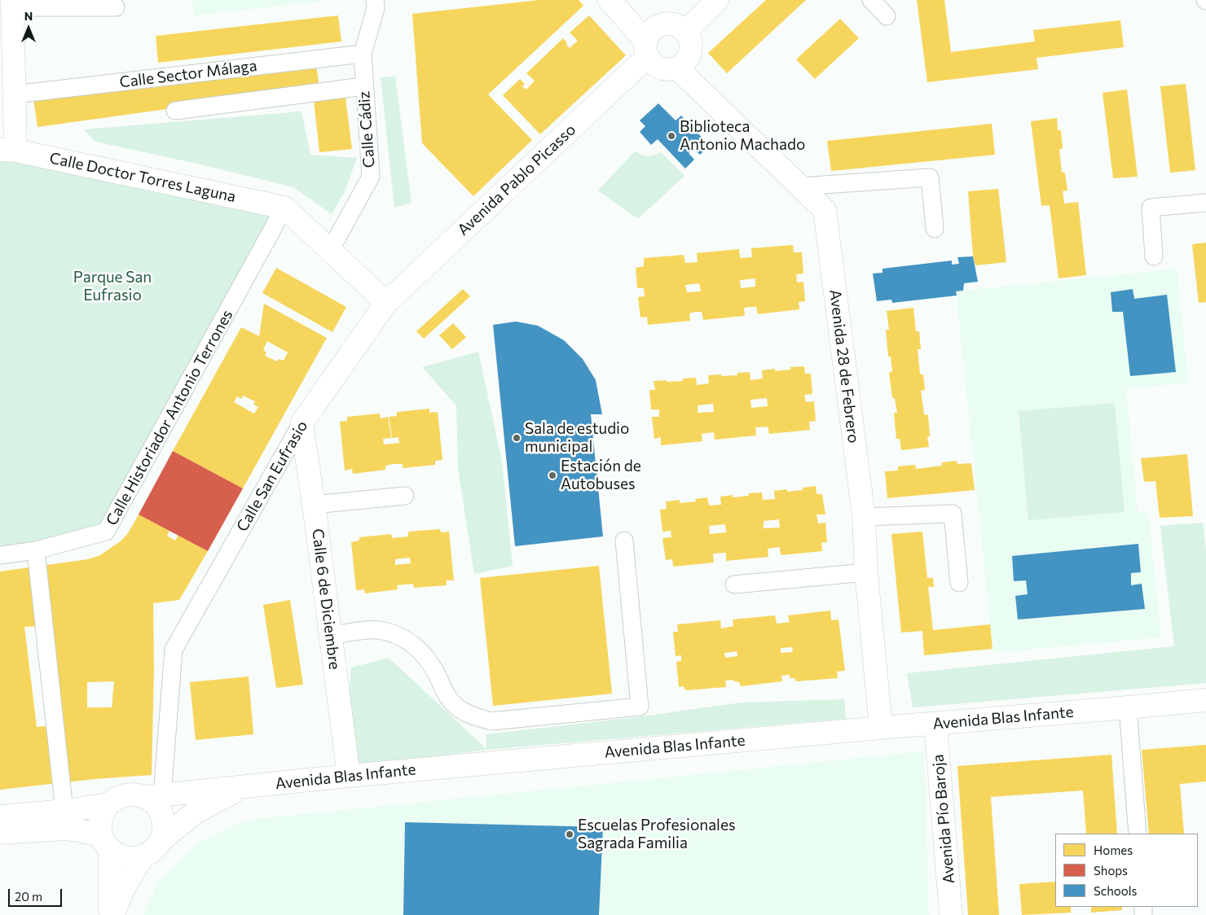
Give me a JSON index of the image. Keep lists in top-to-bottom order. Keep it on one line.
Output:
{"streets":{"street":["Calle Sector Málaga","Calle Cádiz","Calle Doctor Torres Laguna","Avenida Pablo Picasso","Avenida 28 de Febrero","Calle Historiador Antonio Terrones","Calle San Eufrasio","Calle 6 de Diciembre","Avenida Blas Infante","Avenida Pío Baroja"]},"crossings":[["Calle Sector Málaga","Calle Cádiz"],["Calle Doctor Torres Laguna","Calle Historiador Antonio Terrones"],["Avenida Pablo Picasso","Avenida 28 de Febrero"],["Avenida Pablo Picasso","Calle San Eufrasio"],["Avenida 28 de Febrero","Avenida Blas Infante"],["Calle San Eufrasio","Calle 6 de Diciembre"],["Calle San Eufrasio","Avenida Blas Infante"],["Calle 6 de Diciembre","Avenida Blas Infante"],["Avenida Blas Infante","Avenida Pío Baroja"]],"parks":["Parque San Eufrasio"],"places":["Biblioteca Antonio Machado","Sala de estudio municipal","Estación de Autobuses","Escuelas Profesionales Sagrada Familia"],"legend":["Homes","Shops","Schools"],"scale_bar":"20 m","north":"top"}
